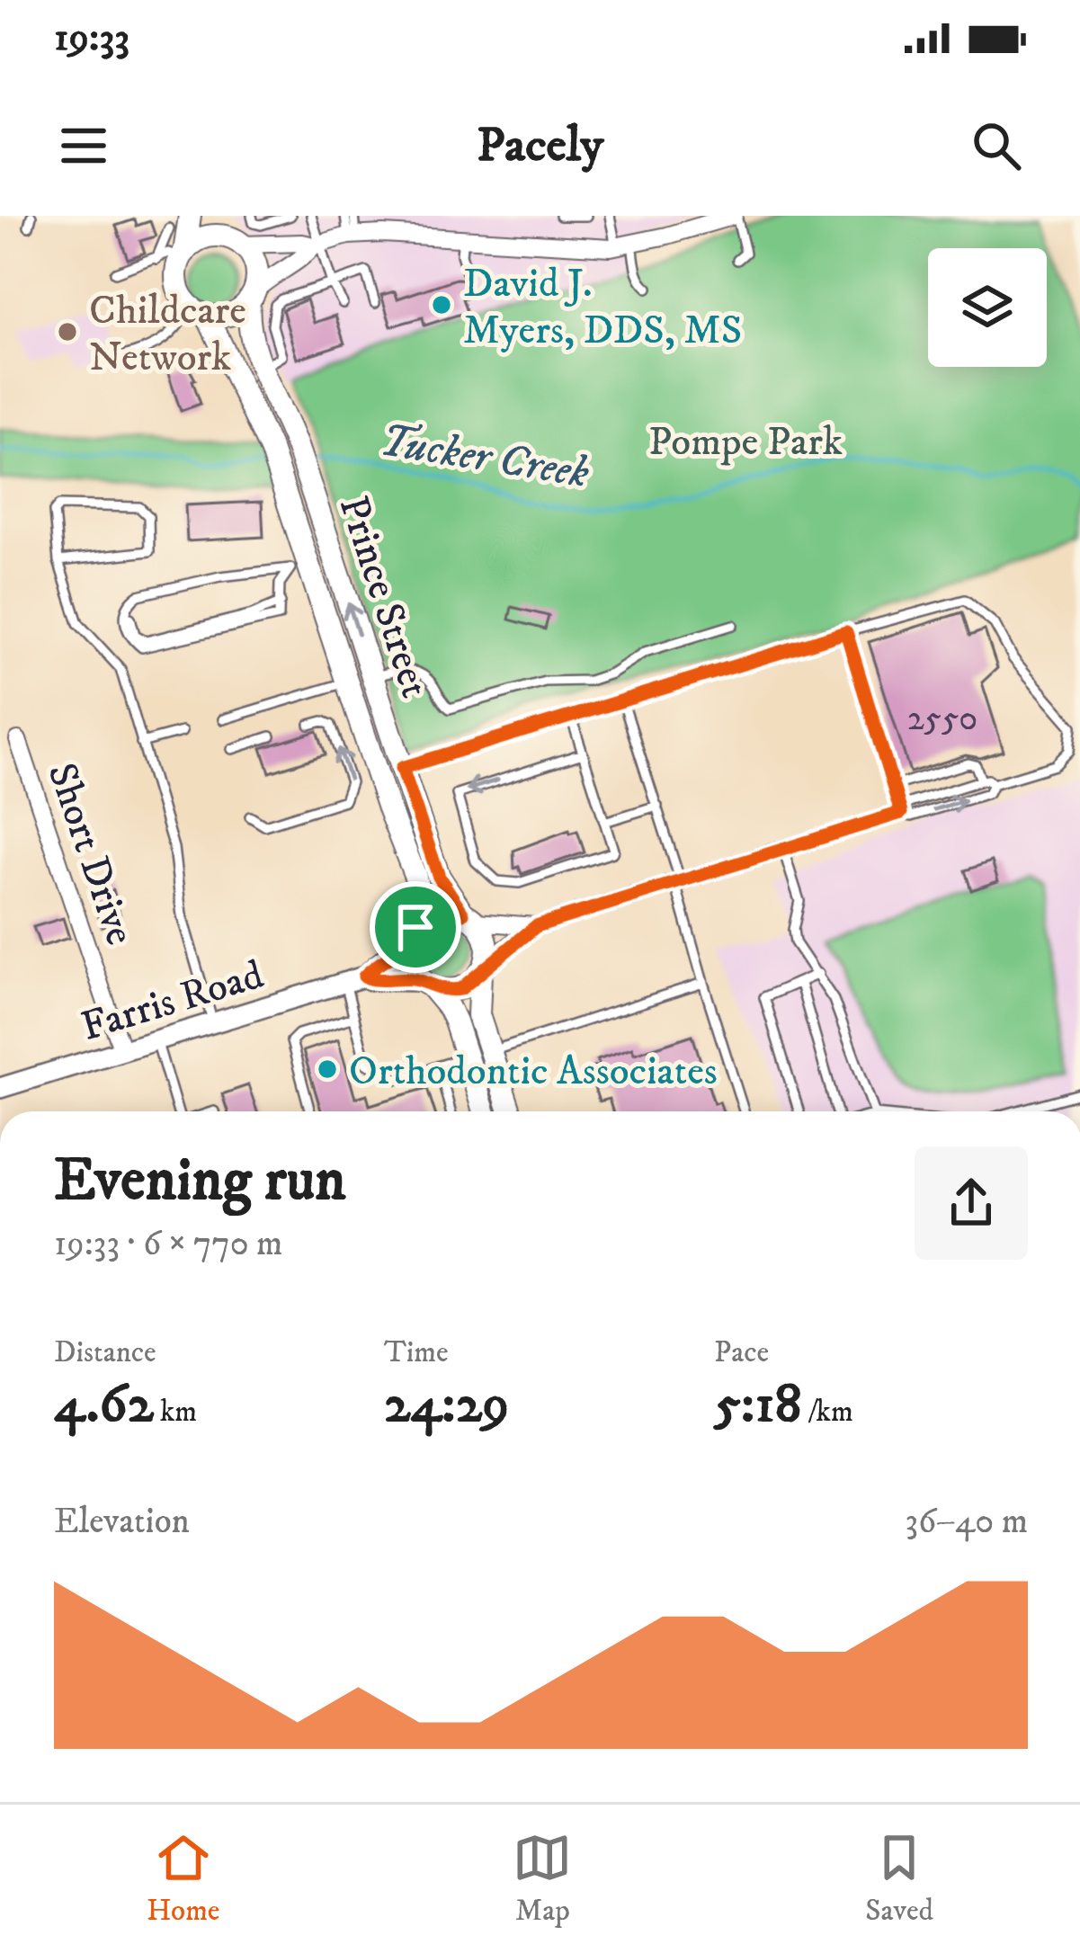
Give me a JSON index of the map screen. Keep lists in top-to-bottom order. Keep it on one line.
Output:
{"streets":{"main road":["Prince Street"],"street":["Short Drive","Farris Road"]},"crossings":[["Prince Street","Farris Road"],["Short Drive","Farris Road"]],"water":["Tucker Creek"],"parks":["Pompe Park"],"places":["David J. Myers, DDS, MS","Childcare Network","Orthodontic Associates"],"house_numbers":["2550"],"page":{"status":"19:33","header":"Pacely","heading":["Evening run","19:33 · 6 × 770 m"],"stats":[["Distance","4.62 km"],["Time","24:29"],["Pace","5:18 /km"]],"chart":["Elevation","36–40 m"],"tabs":["Home","Map","Saved"]}}
